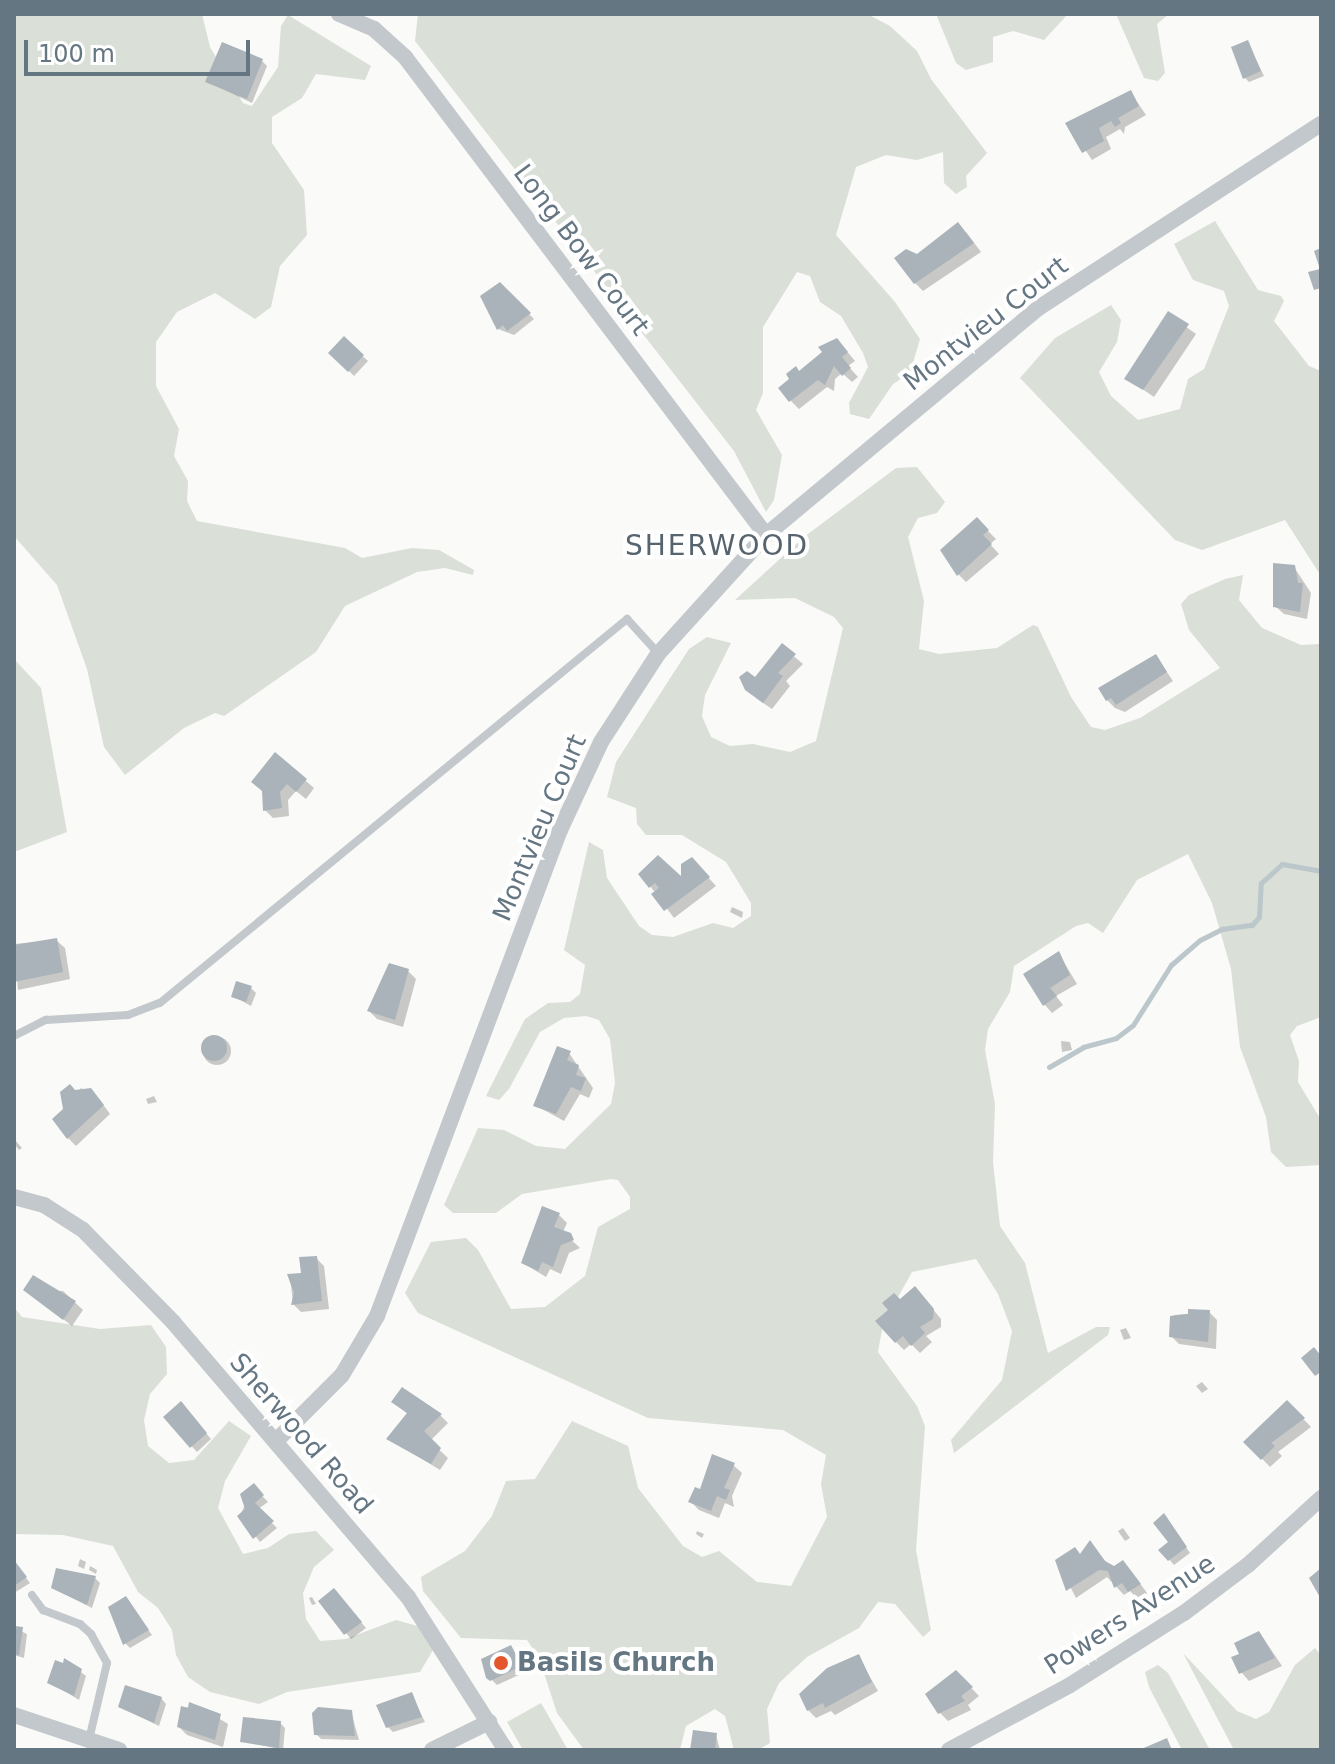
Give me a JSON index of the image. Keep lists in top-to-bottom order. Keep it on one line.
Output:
{"streets":{"street":["Long Bow Court","Montvieu Court","Sherwood Road","Powers Avenue"]},"crossings":[["Long Bow Court","Montvieu Court"],["Montvieu Court","Sherwood Road"]],"districts":["SHERWOOD"],"places":["Basils Church"],"scale_bar":"100 m"}
